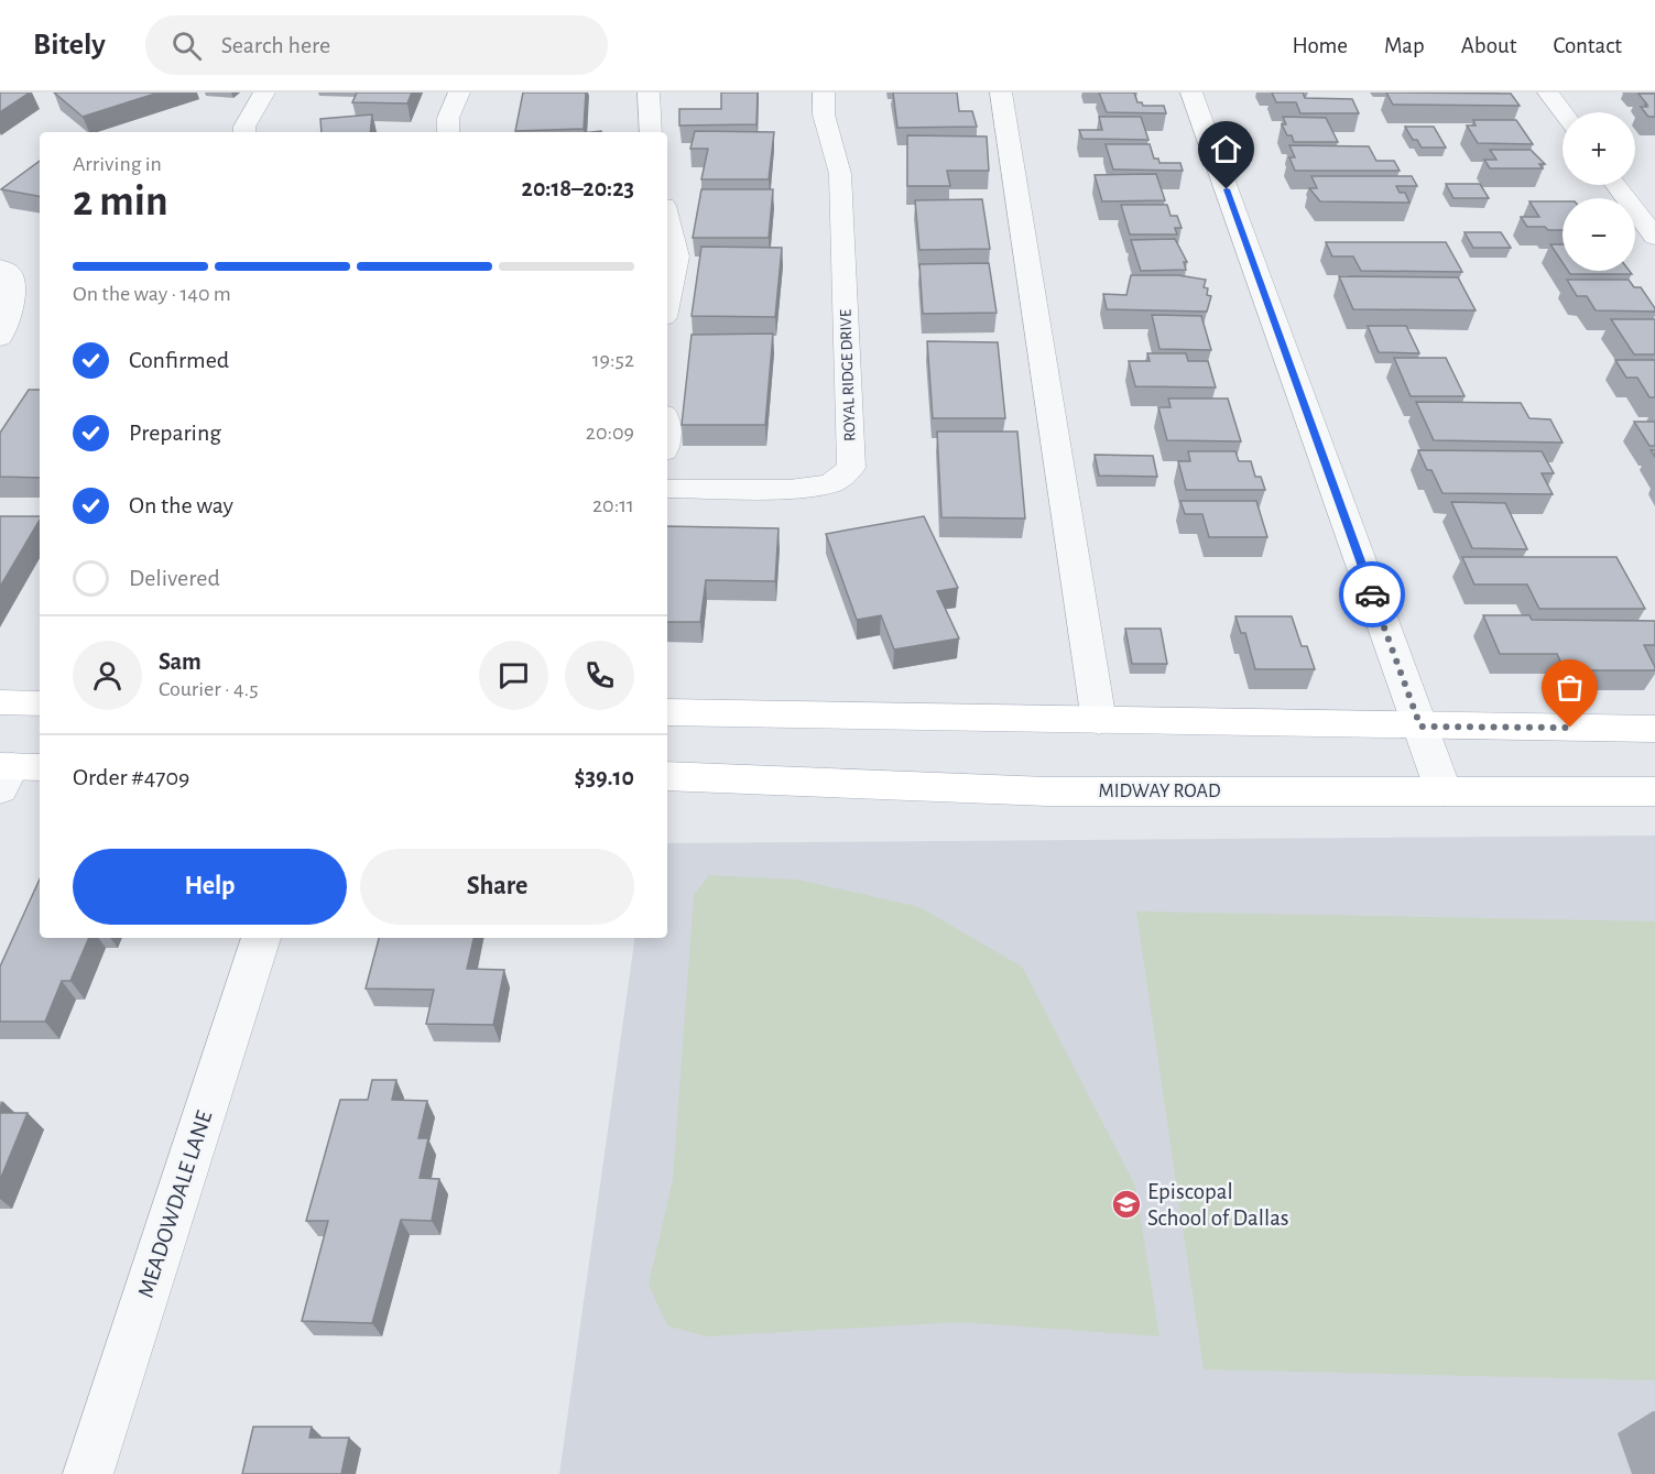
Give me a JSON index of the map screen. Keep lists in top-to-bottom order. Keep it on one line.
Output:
{"streets":{"main road":["MIDWAY ROAD"],"street":["ROYAL RIDGE DRIVE","MEADOWDALE LANE"]},"places":{"school or university":["Episcopal School of Dallas"]},"page":{"header":"Bitely","search":"Search here","nav":["Home","Map","About","Contact"],"map_buttons":["+","−"],"heading":["2 min","Arriving in","20:18–20:23"],"panel":["Sam","Courier · 4.5","Order #4709","$39.10"],"bar":"On the way · 140 m","list":[["Confirmed","19:52"],["Preparing","20:09"],["On the way","20:11"],"Delivered"],"buttons":["Help","Share"]}}
